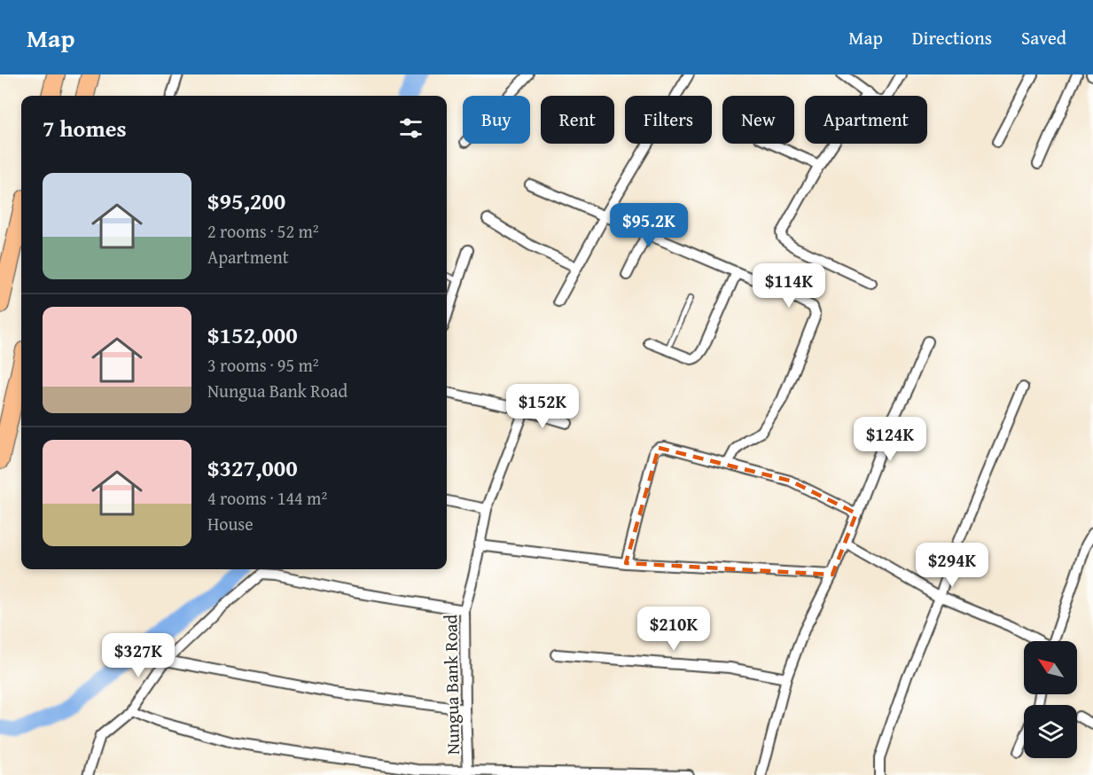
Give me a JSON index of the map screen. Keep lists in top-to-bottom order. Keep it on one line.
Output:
{"streets":{"street":["Nungua Bank Road"]},"north":"top left","page":{"header":"Map","nav":["Map","Directions","Saved"],"chip":["Buy","Rent","Filters","New","Apartment"],"heading":"7 homes","list":[{"name":"$95,200","note":"2 rooms · 52 m² · Apartment"},{"name":"$152,000","note":"3 rooms · 95 m² · Nungua Bank Road"},{"name":"$327,000","note":"4 rooms · 144 m² · House"}],"price":["$95.2K","$114K","$152K","$124K","$294K","$210K","$327K"]}}
